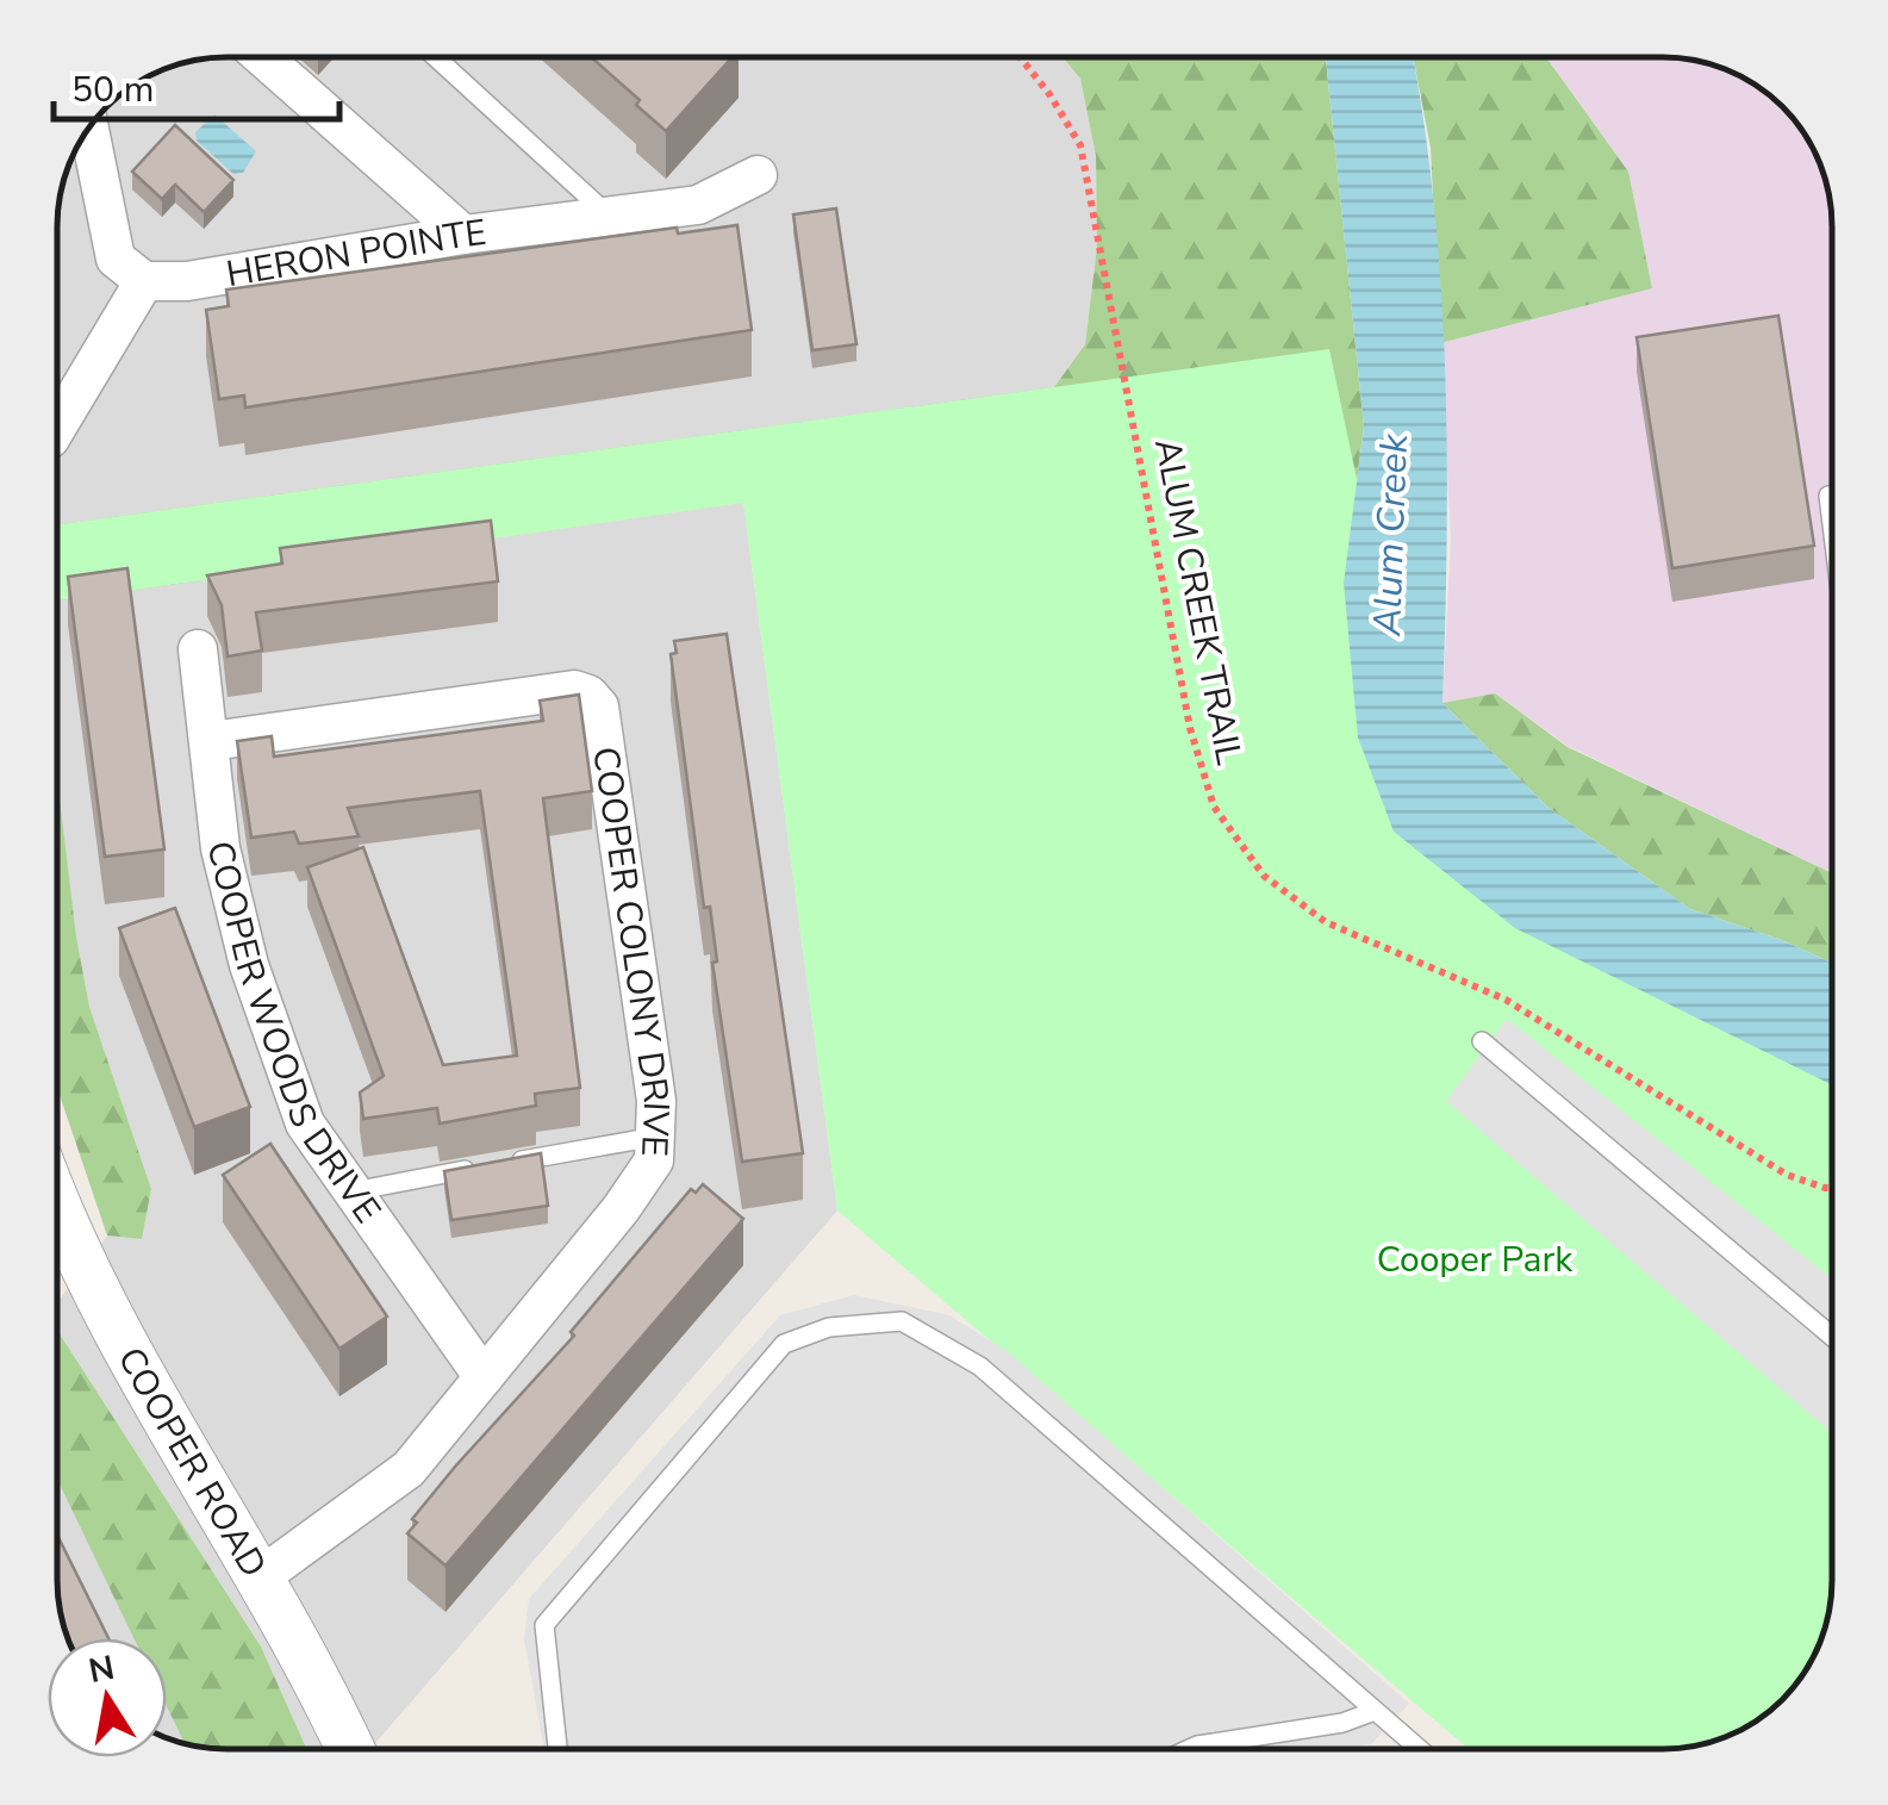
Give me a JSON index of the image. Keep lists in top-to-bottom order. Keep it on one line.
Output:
{"streets":{"street":["HERON POINTE","COOPER COLONY DRIVE","COOPER WOODS DRIVE","COOPER ROAD"],"path":["ALUM CREEK TRAIL"]},"crossings":[["COOPER COLONY DRIVE","COOPER WOODS DRIVE"],["COOPER COLONY DRIVE","COOPER ROAD"]],"water":["Alum Creek"],"parks":["Cooper Park"],"scale_bar":"50 m","north":"top"}
